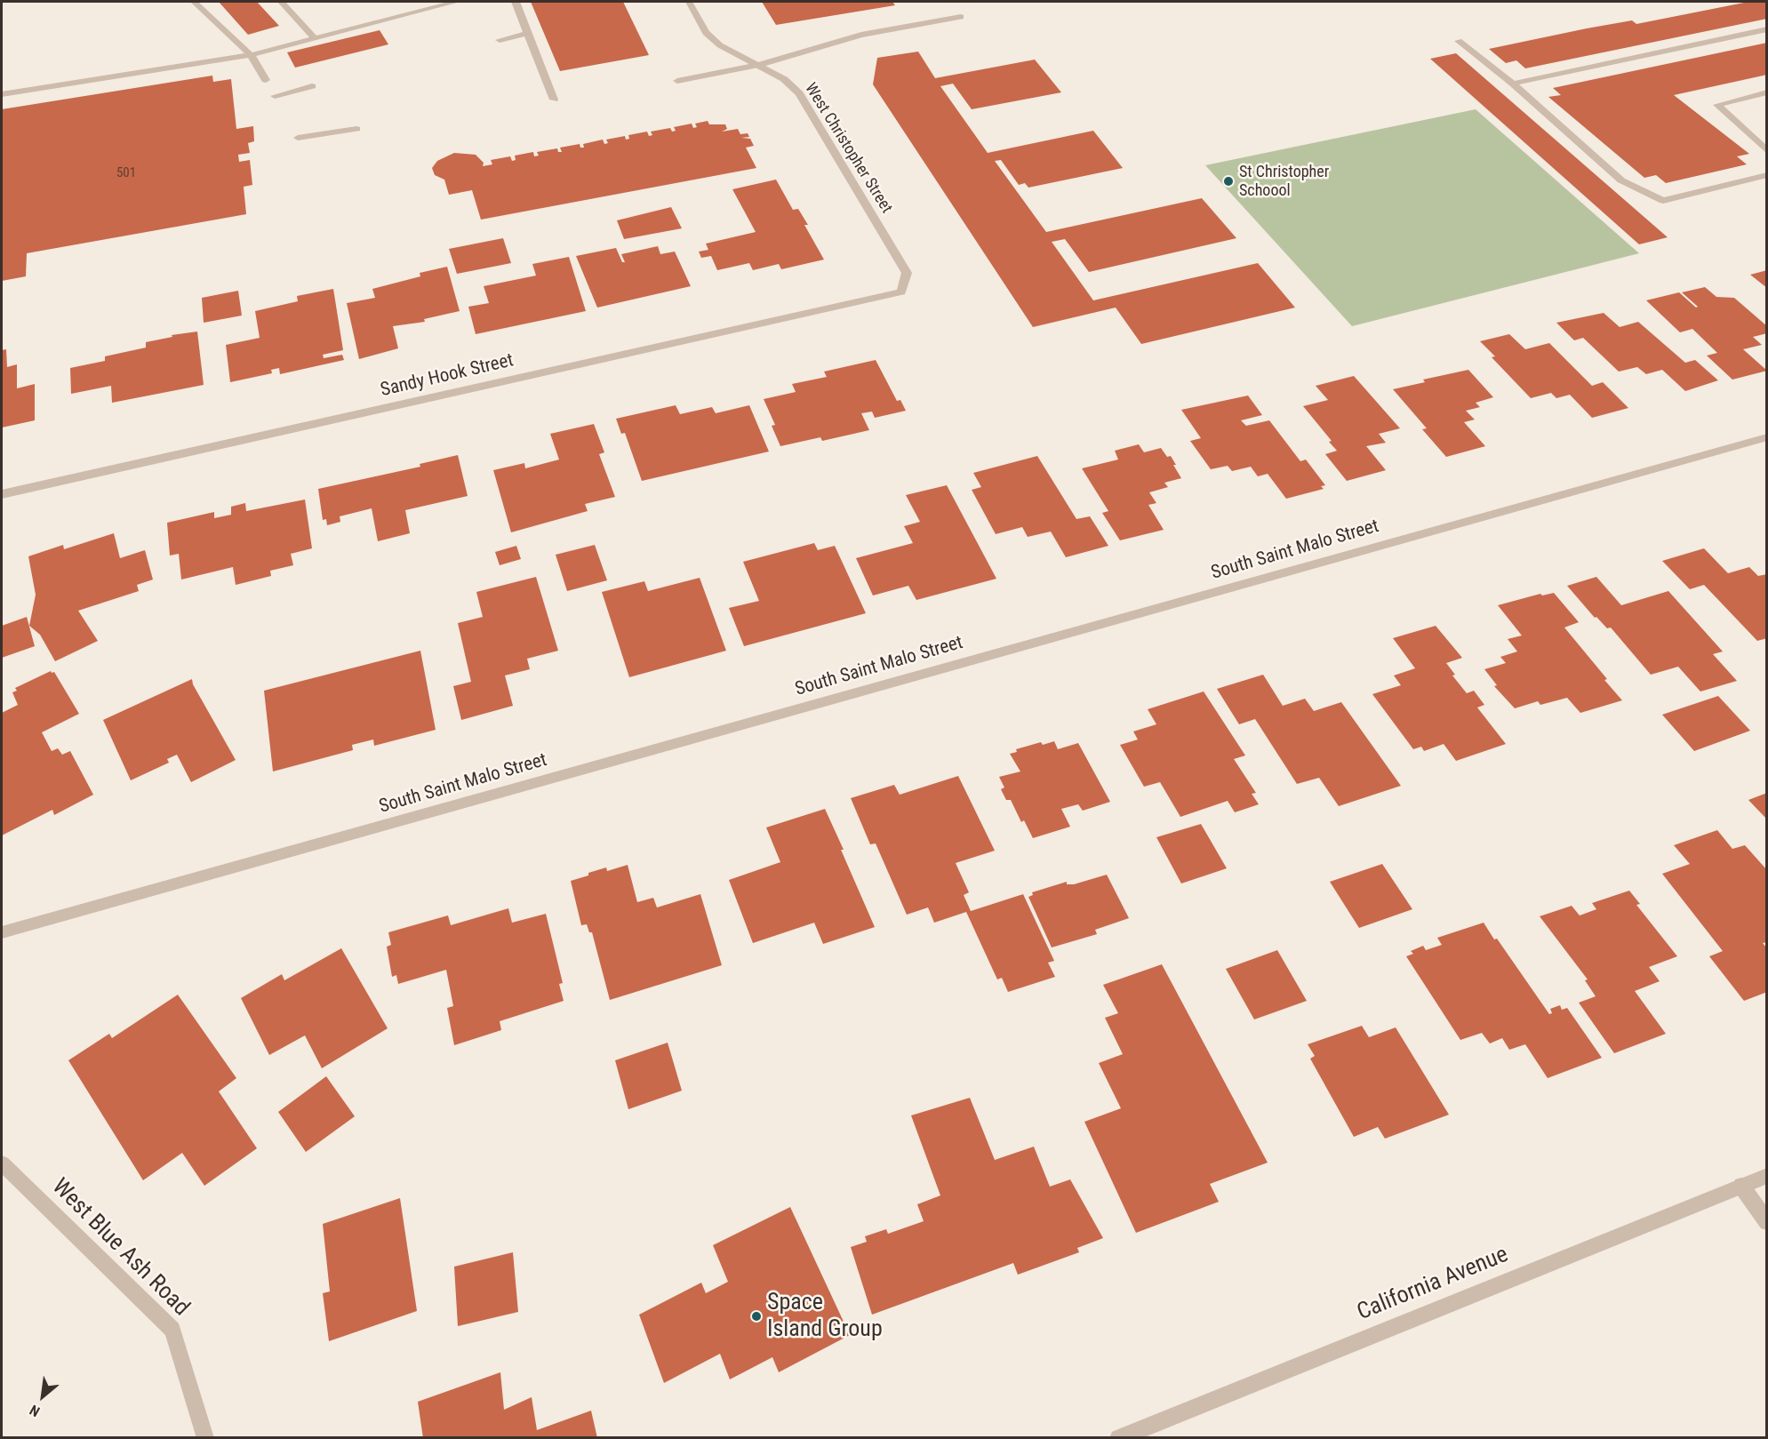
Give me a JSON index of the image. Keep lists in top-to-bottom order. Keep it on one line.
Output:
{"streets":{"street":["West Christopher Street","Sandy Hook Street","South Saint Malo Street","West Blue Ash Road","California Avenue"]},"crossings":[["West Christopher Street","Sandy Hook Street"]],"places":["St Christopher Schoool","Space Island Group"],"house_numbers":["501"],"north":"bottom left"}
